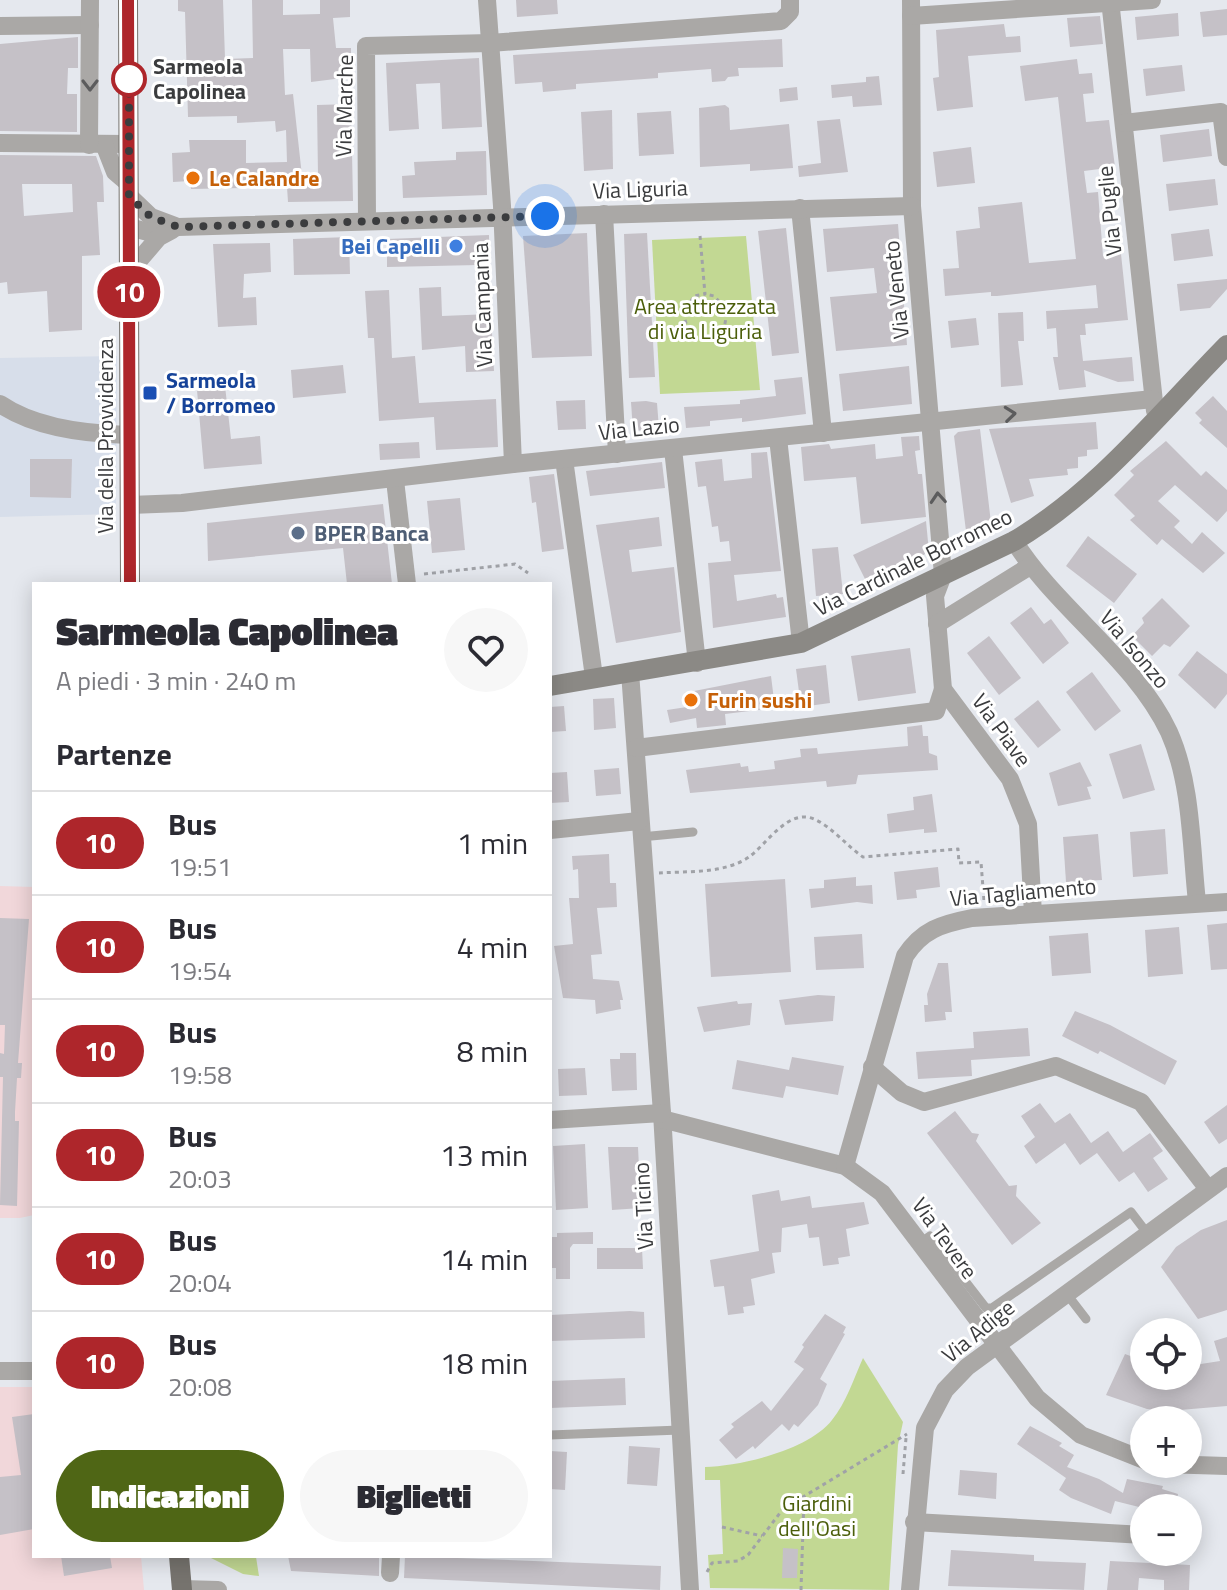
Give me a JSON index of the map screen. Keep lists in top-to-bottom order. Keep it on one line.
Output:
{"streets":{"main road":["Via della Provvidenza"],"street":["Via Marche","Via Liguria","Via Puglie","Via Veneto","Via Campania","Via Lazio","Via Cardinale Borromeo","Via Isonzo","Via Piave","Via Tagliamento","Via Ticino","Via Tevere","Via Adige"]},"crossings":[["Via Marche","Via Liguria"],["Via Marche","Via Campania"],["Via Liguria","Via Veneto"],["Via Liguria","Via Campania"],["Via Liguria","Via della Provvidenza"],["Via Puglie","Via Lazio"],["Via Puglie","Via Cardinale Borromeo"],["Via Veneto","Via Lazio"],["Via Veneto","Via Cardinale Borromeo"],["Via Veneto","Via Piave"],["Via Campania","Via Lazio"],["Via Lazio","Via della Provvidenza"],["Via Lazio","Via Cardinale Borromeo"],["Via Cardinale Borromeo","Via Isonzo"],["Via Cardinale Borromeo","Via Piave"],["Via Cardinale Borromeo","Via Ticino"],["Via Isonzo","Via Tagliamento"],["Via Piave","Via Tagliamento"],["Via Tagliamento","Via Tevere"],["Via Ticino","Via Tevere"],["Via Tevere","Via Adige"]],"parks":["Area attrezzata di via Liguria","Giardini dell'Oasi"],"places":{"other":["Sarmeola Capolinea","Le Calandre","Bei Capelli","BPER Banca","Furin sushi"],"transit":["Sarmeola / Borromeo"]},"lines":["bus line 10"],"page":{"on_map":"10","heading":[["Sarmeola Capolinea","A piedi · 3 min · 240 m"],"Partenze"],"list":[{"mark":"10","name":"Bus","note":"19:51","value":"1 min"},{"mark":"10","name":"Bus","note":"19:54","value":"4 min"},{"mark":"10","name":"Bus","note":"19:58","value":"8 min"},{"mark":"10","name":"Bus","note":"20:03","value":"13 min"},{"mark":"10","name":"Bus","note":"20:04","value":"14 min"},{"mark":"10","name":"Bus","note":"20:08","value":"18 min"}],"map_buttons":["+","−"],"buttons":["Indicazioni","Biglietti"]}}
